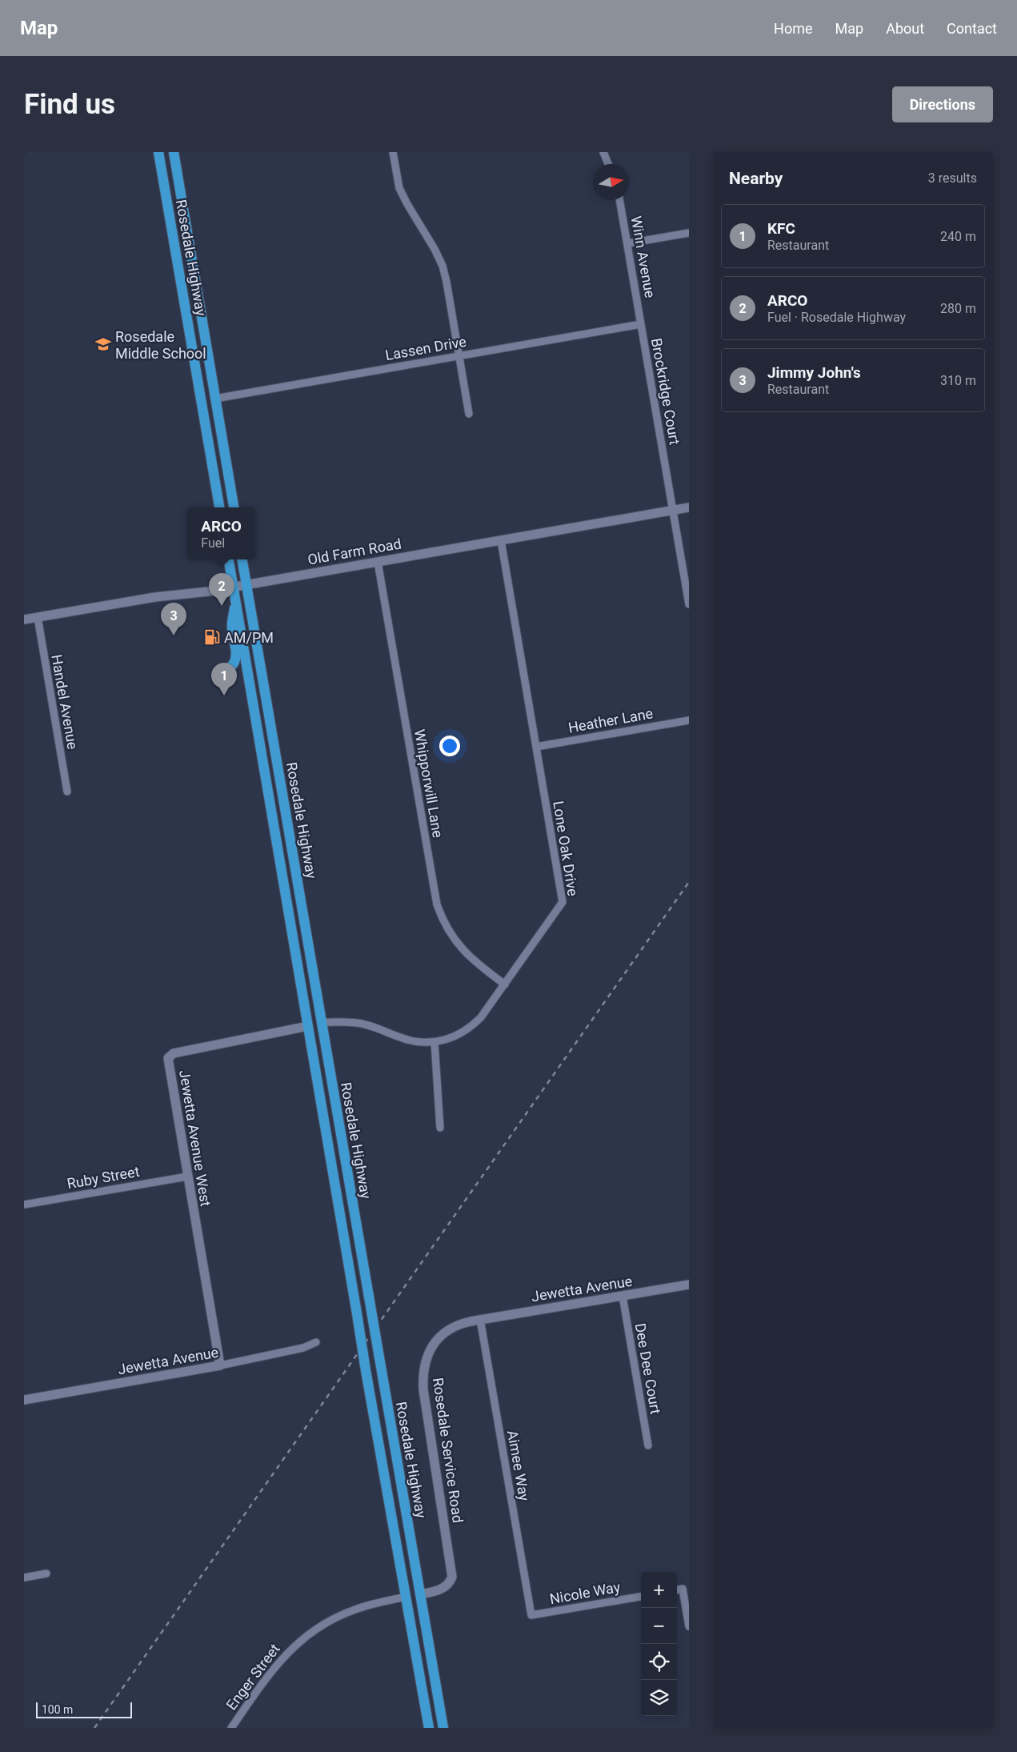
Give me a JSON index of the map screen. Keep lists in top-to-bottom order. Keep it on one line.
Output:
{"streets":{"main road":["Rosedale Highway"],"street":["Winn Avenue","Lassen Drive","Brockridge Court","Old Farm Road","Handel Avenue","Heather Lane","Whipporwill Lane","Lone Oak Drive","Jewetta Avenue West","Ruby Street","Jewetta Avenue","Dee Dee Court","Rosedale Service Road","Aimee Way","Nicole Way","Enger Street"]},"crossings":[["Winn Avenue","Lassen Drive"],["Winn Avenue","Brockridge Court"],["Rosedale Highway","Lassen Drive"],["Rosedale Highway","Old Farm Road"],["Rosedale Highway","Lone Oak Drive"],["Rosedale Highway","Jewetta Avenue West"],["Rosedale Highway","Rosedale Service Road"],["Rosedale Highway","Enger Street"],["Lassen Drive","Brockridge Court"],["Brockridge Court","Old Farm Road"],["Old Farm Road","Handel Avenue"],["Old Farm Road","Whipporwill Lane"],["Old Farm Road","Lone Oak Drive"],["Heather Lane","Lone Oak Drive"],["Whipporwill Lane","Lone Oak Drive"],["Jewetta Avenue West","Ruby Street"],["Jewetta Avenue West","Jewetta Avenue"],["Jewetta Avenue","Dee Dee Court"],["Jewetta Avenue","Rosedale Service Road"],["Jewetta Avenue","Aimee Way"],["Rosedale Service Road","Aimee Way"],["Aimee Way","Nicole Way"]],"places":{"school or university":["Rosedale Middle School"],"fuel station":["AM/PM"]},"scale_bar":"100 m","north":"right","page":{"header":"Map","nav":["Home","Map","About","Contact"],"buttons":"Directions","title":"Find us","heading":["Nearby","3 results"],"list":[{"mark":"1","name":"KFC","note":"Restaurant","value":"240 m"},{"mark":"2","name":"ARCO","note":"Fuel · Rosedale Highway","value":"280 m"},{"mark":"3","name":"Jimmy John's","note":"Restaurant","value":"310 m"}],"popup":["ARCO","Fuel"],"pins":["2","3","1"],"map_buttons":["+","−"],"scale":"100 m"}}
